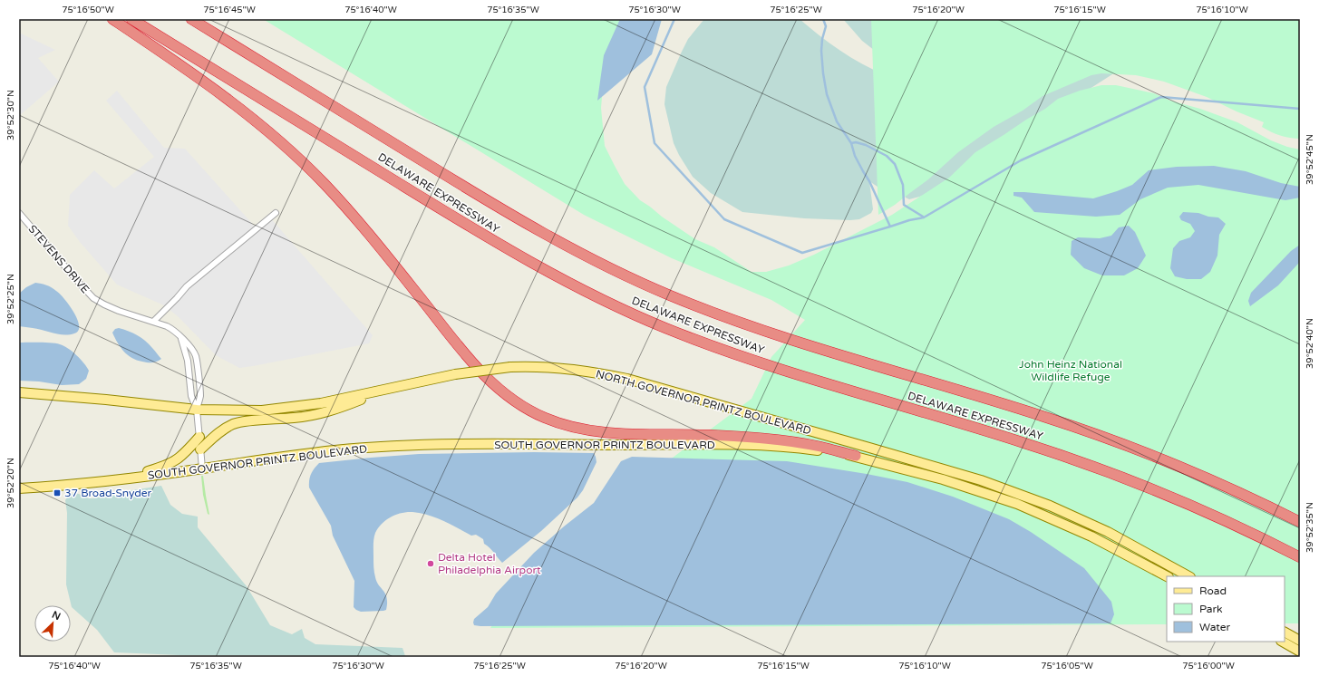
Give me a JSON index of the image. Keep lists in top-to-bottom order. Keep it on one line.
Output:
{"streets":{"highway":["DELAWARE EXPRESSWAY"],"main road":["NORTH GOVERNOR PRINTZ BOULEVARD","SOUTH GOVERNOR PRINTZ BOULEVARD"],"street":["STEVENS DRIVE"]},"crossings":[["STEVENS DRIVE","NORTH GOVERNOR PRINTZ BOULEVARD"],["STEVENS DRIVE","SOUTH GOVERNOR PRINTZ BOULEVARD"]],"parks":["John Heinz National Wildlife Refuge"],"places":{"transit":["37 Broad-Snyder"],"other":["Delta Hotel Philadelphia Airport"]},"legend":["Road","Park","Water"],"north":"top right","coordinates":["75°16'50\"W","75°16'45\"W","75°16'40\"W","75°16'35\"W","75°16'30\"W","75°16'25\"W","75°16'20\"W","75°16'15\"W","75°16'10\"W","39°52'30\"N","39°52'45\"N","39°52'25\"N","39°52'40\"N","39°52'20\"N","39°52'35\"N","75°16'05\"W","75°16'00\"W"]}
